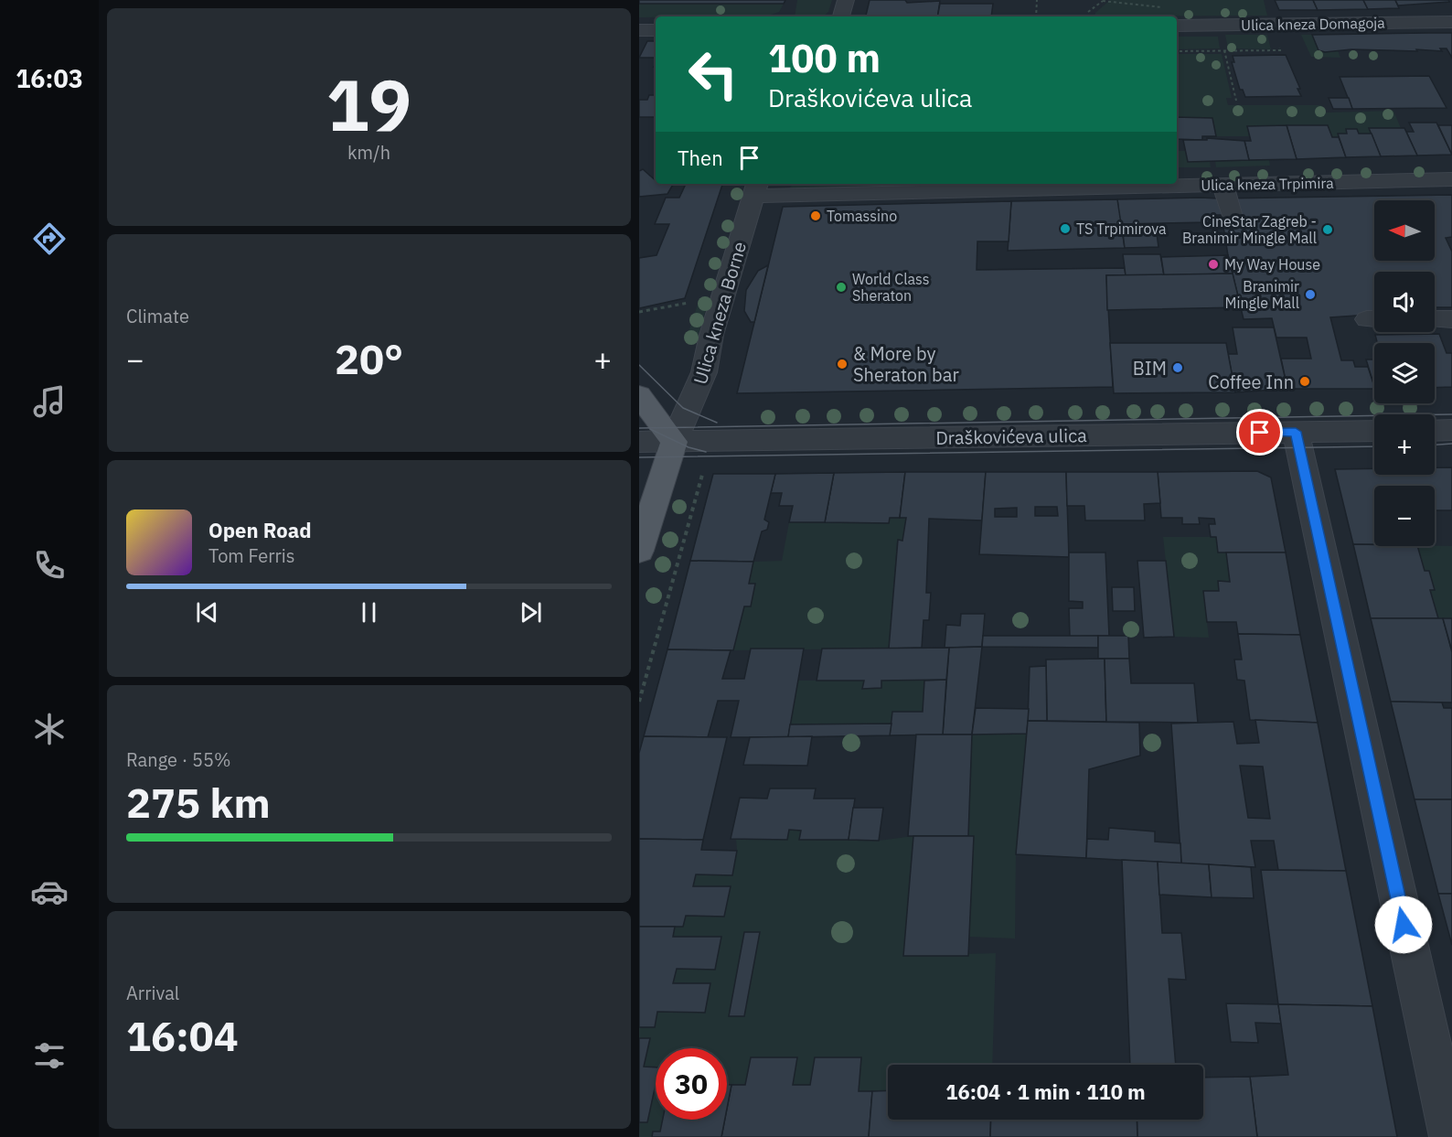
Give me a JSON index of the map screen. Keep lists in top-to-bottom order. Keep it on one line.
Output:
{"streets":{"street":["Ulica kneza Domagoja","Ulica kneza Trpimira","Ulica kneza Borne","Draškovićeva ulica"]},"crossings":[["Ulica kneza Trpimira","Ulica kneza Borne"],["Ulica kneza Borne","Draškovićeva ulica"]],"places":["Tomassino","TS Trpimirova","CineStar Zagreb - Branimir Mingle Mall","My Way House","World Class Sheraton","Branimir Mingle Mall","& More by Sheraton bar","BIM","Coffee Inn"],"north":"left","page":{"tabs":"16:03","tile":[["19","km/h"],"Climate",["Range · 55%","275 km"],["Arrival","16:04"]],"turn":["100 m","Draškovićeva ulica"],"then":"Then","map_buttons":["+","−"],"heat":["−","20°","+"],"song":["Open Road","Tom Ferris"],"limit":"30","trip":"16:04 · 1 min · 110 m"}}
